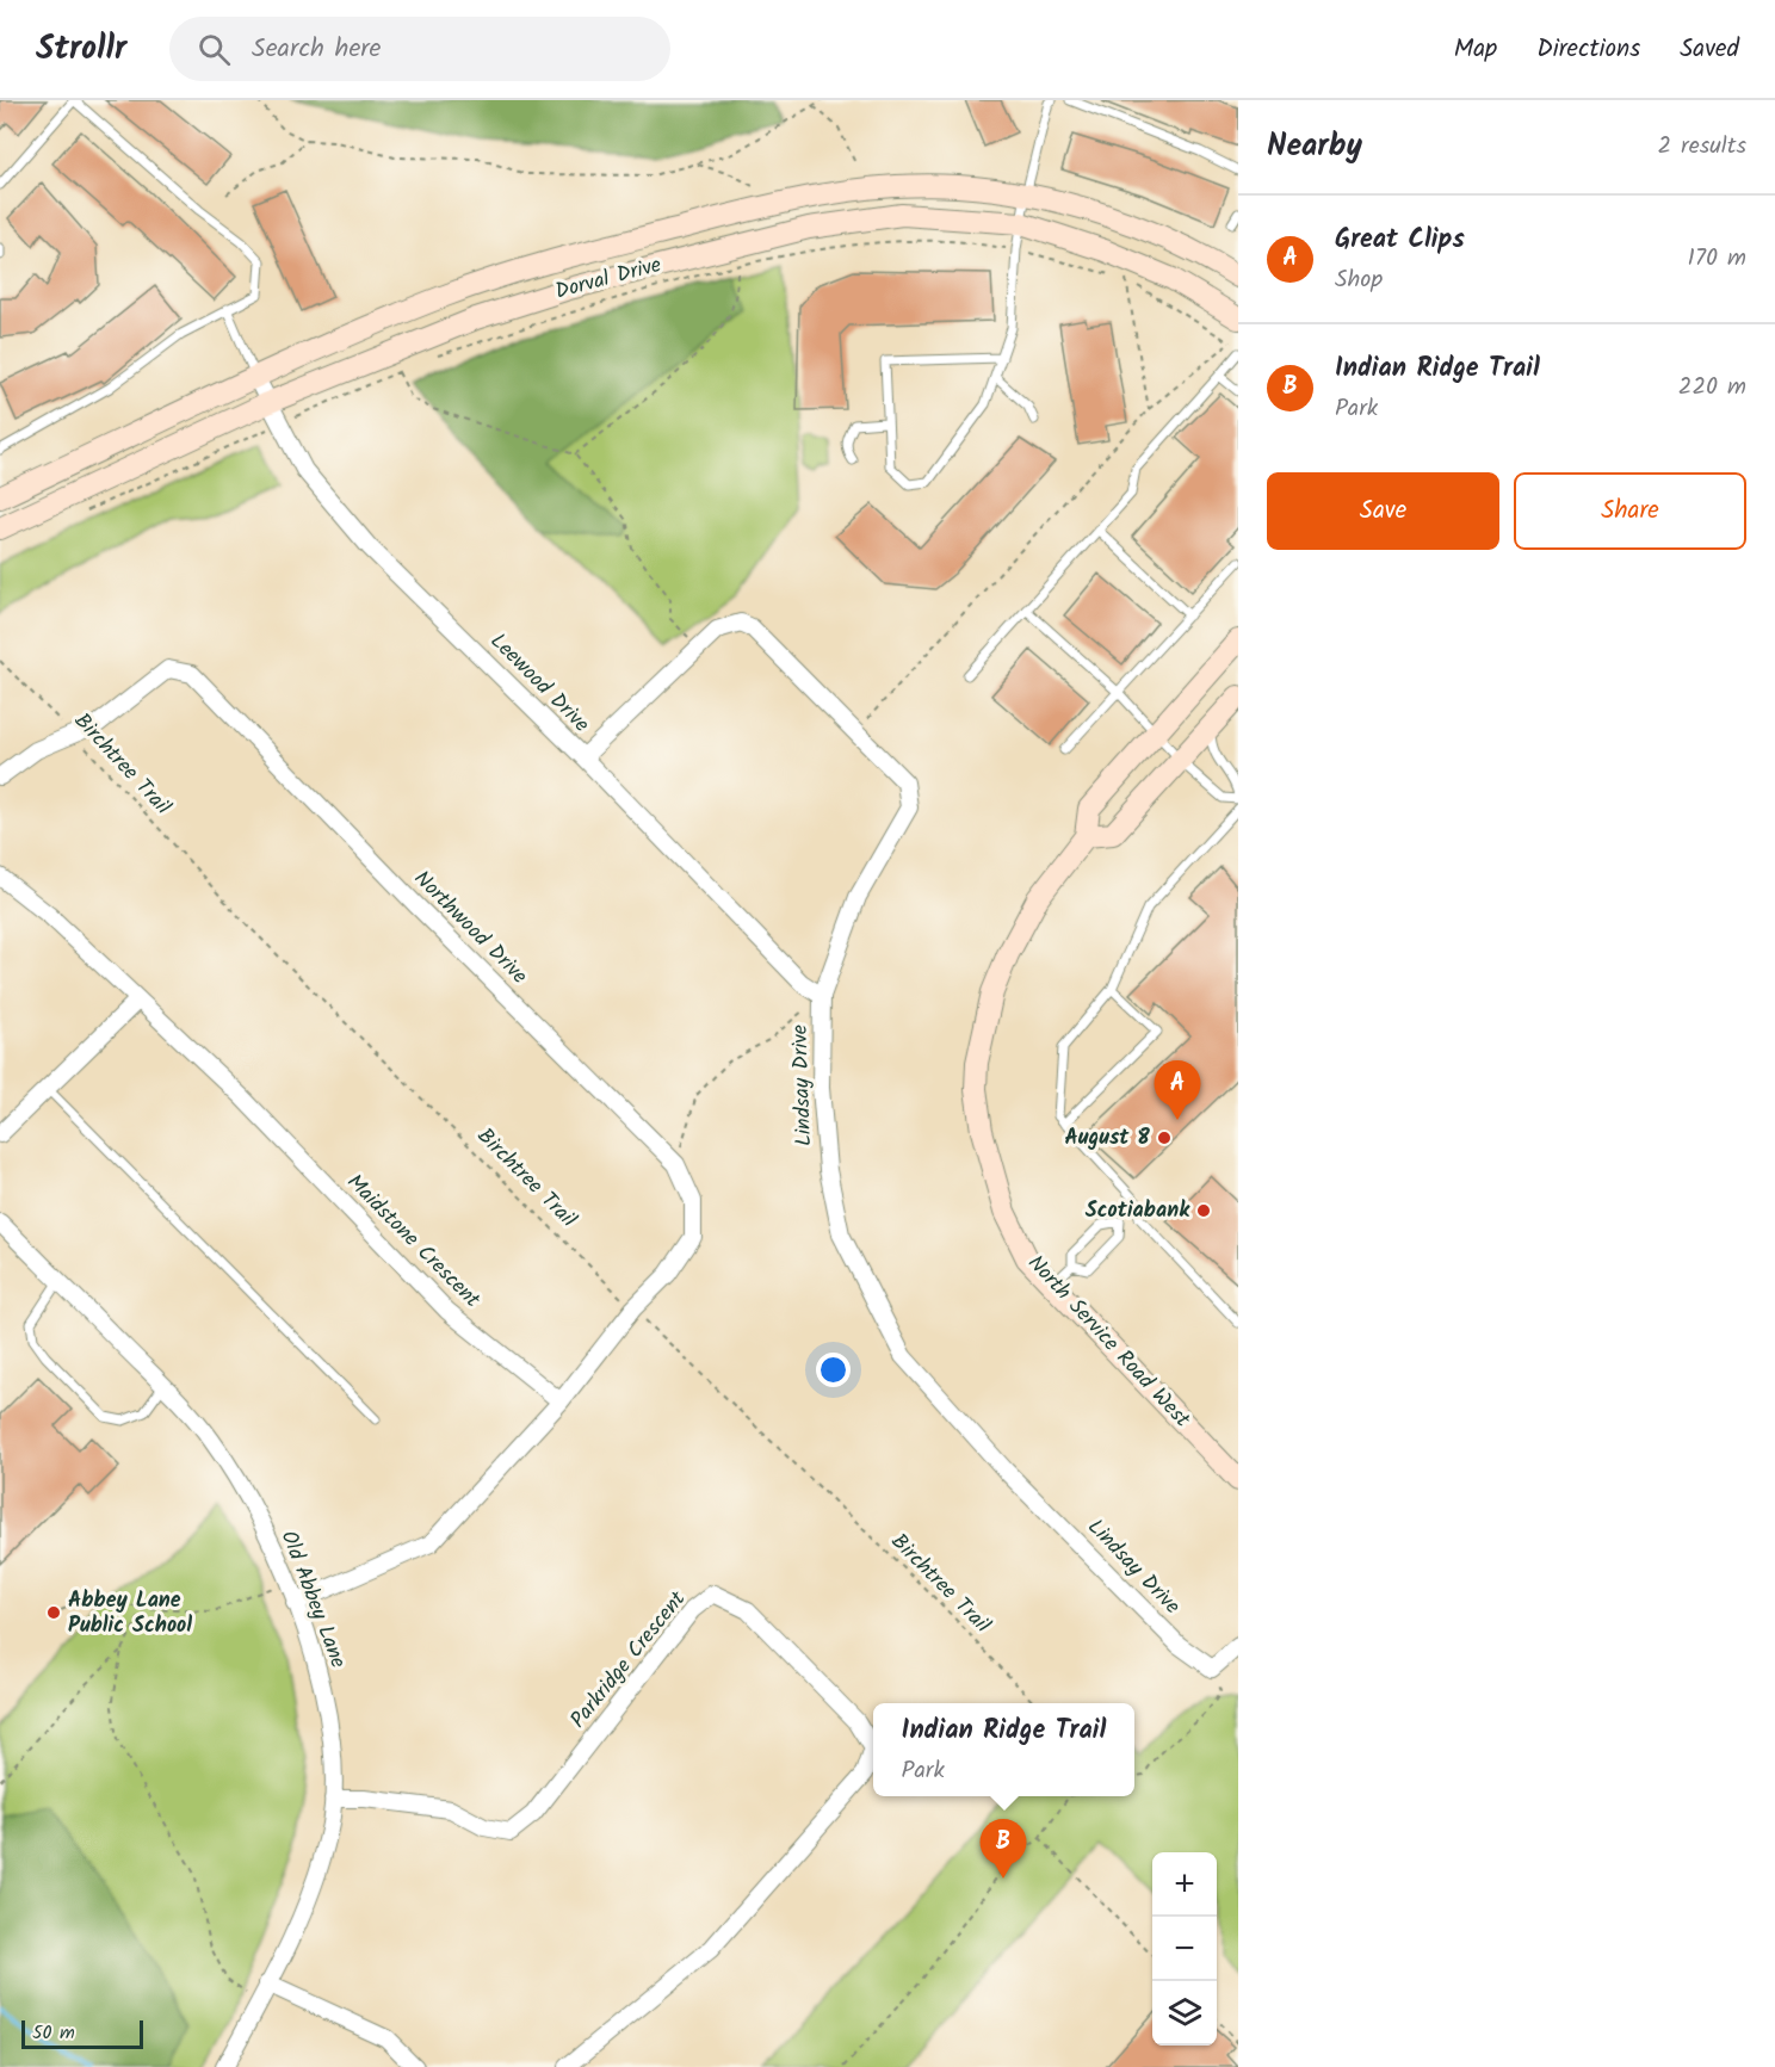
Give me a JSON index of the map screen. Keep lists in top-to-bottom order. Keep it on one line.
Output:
{"streets":{"main road":["Dorval Drive","North Service Road West"],"street":["Leewood Drive","Northwood Drive","Lindsay Drive","Maidstone Crescent","Old Abbey Lane","Parkridge Crescent"],"path":["Birchtree Trail"]},"crossings":[["Dorval Drive","Leewood Drive"],["Leewood Drive","Lindsay Drive"],["Birchtree Trail","Northwood Drive"],["Northwood Drive","Maidstone Crescent"],["Old Abbey Lane","Parkridge Crescent"]],"places":["August 8","Scotiabank","Abbey Lane Public School"],"scale_bar":"50 m","page":{"header":"Strollr","search":"Search here","nav":["Map","Directions","Saved"],"heading":["Nearby","2 results"],"list":[{"mark":"A","name":"Great Clips","note":"Shop","value":"170 m"},{"mark":"B","name":"Indian Ridge Trail","note":"Park","value":"220 m"}],"buttons":["Save","Share"],"pins":["A","B"],"popup":["Indian Ridge Trail","Park"],"map_buttons":["+","−"],"scale":"50 m"}}
